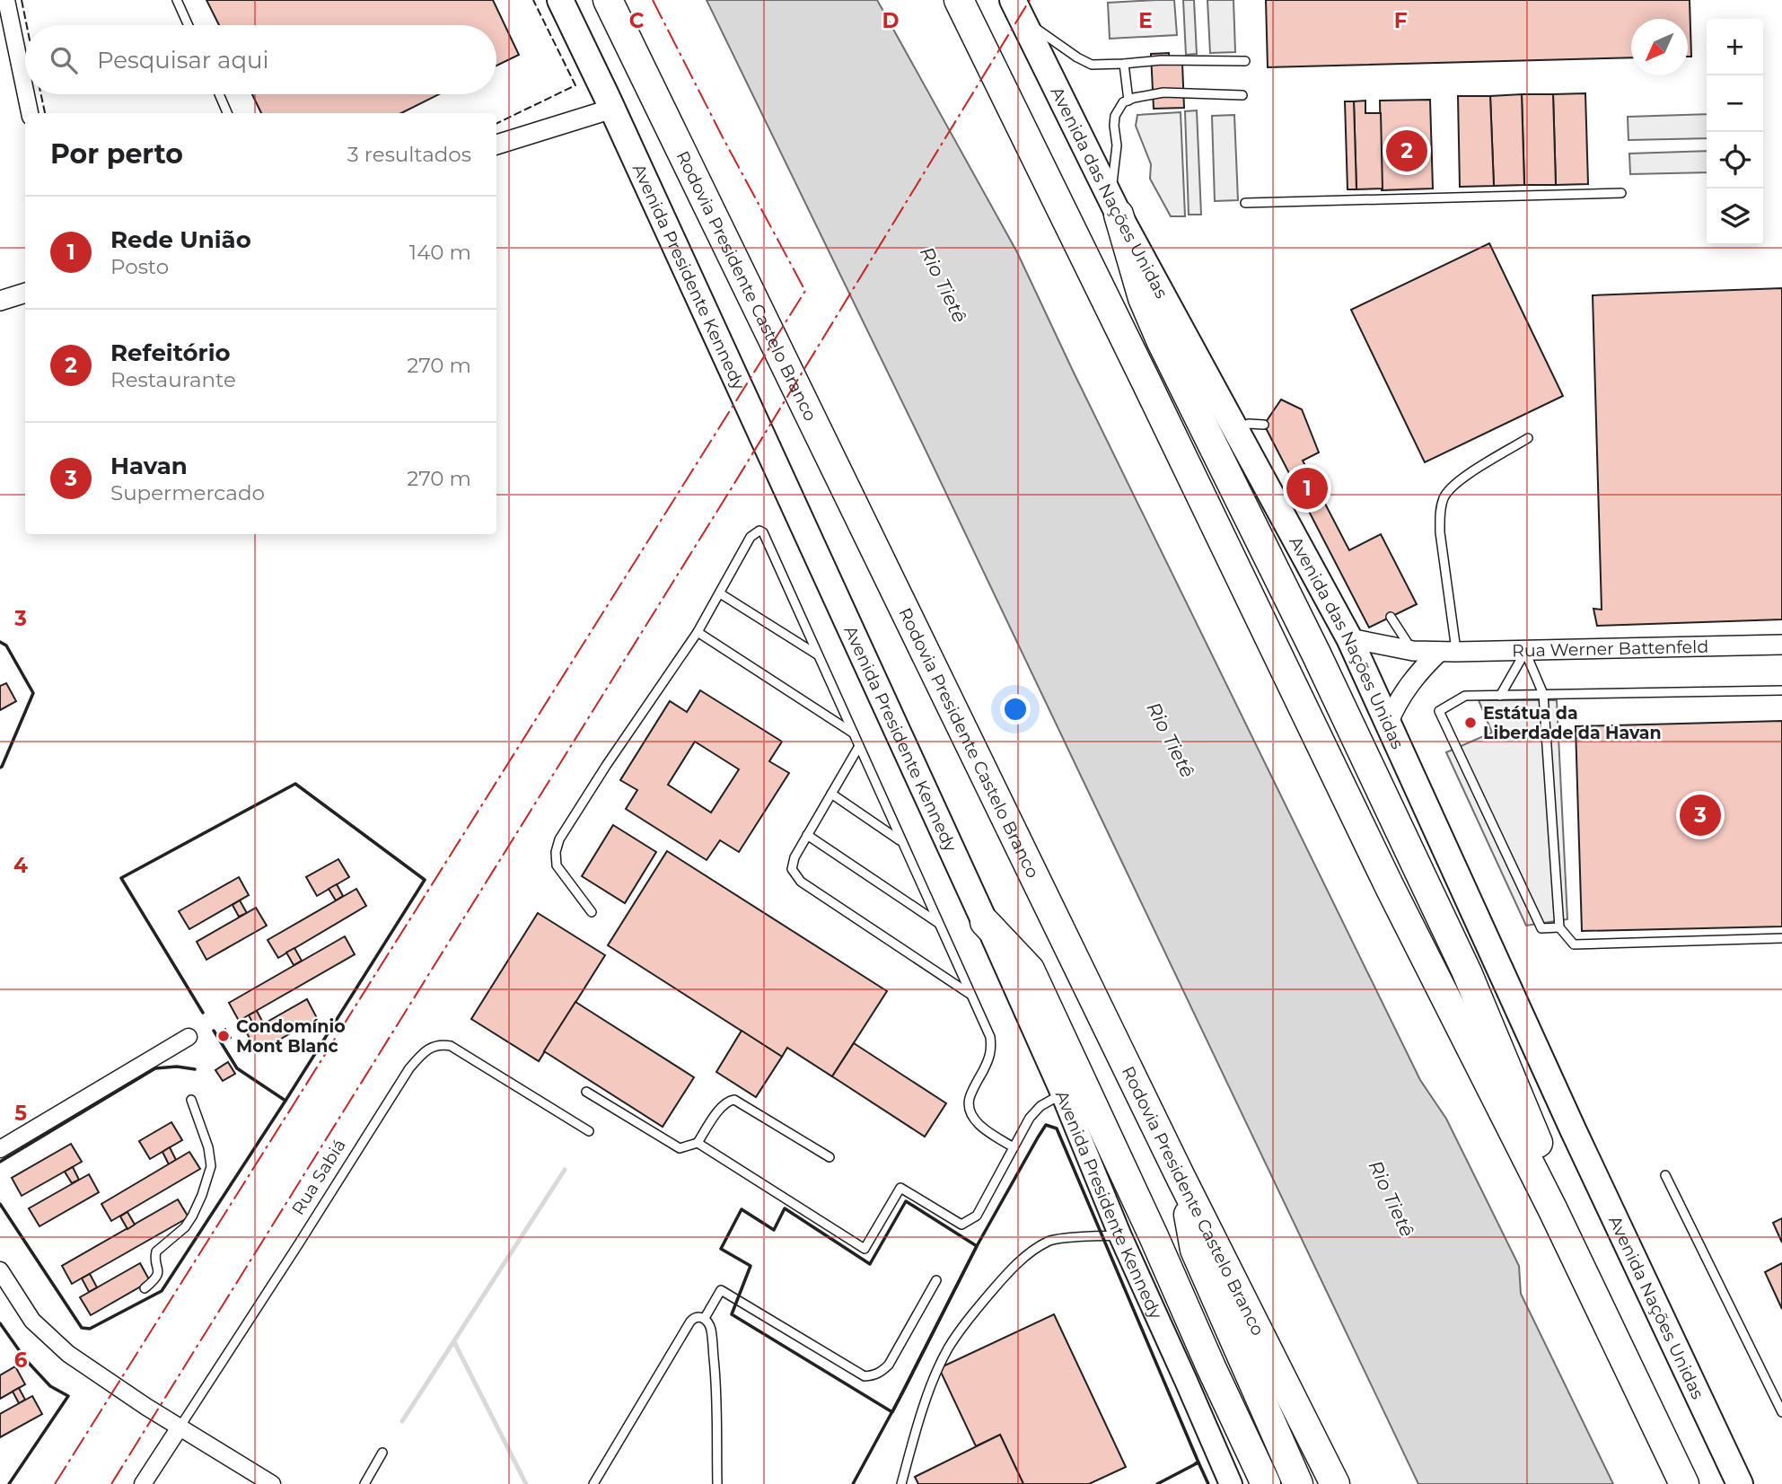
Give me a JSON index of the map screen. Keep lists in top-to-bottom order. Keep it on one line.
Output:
{"streets":{"highway":["Avenida das Nações Unidas","Avenida Presidente Kennedy","Rodovia Presidente Castelo Branco","Avenida Nações Unidas"],"street":["Rua Werner Battenfeld","Rua Sabiá"]},"crossings":[["Avenida das Nações Unidas","Rua Werner Battenfeld"],["Avenida das Nações Unidas","Avenida Nações Unidas"]],"water":["Rio Tietê"],"places":["Estátua da Liberdade da Havan","Condomínio Mont Blanc"],"north":"bottom left","page":{"map_buttons":["+","−"],"search":"Pesquisar aqui","heading":["Por perto","3 resultados"],"pins":["2","1","3"],"list":[{"mark":"1","name":"Rede União","note":"Posto","value":"140 m"},{"mark":"2","name":"Refeitório","note":"Restaurante","value":"270 m"},{"mark":"3","name":"Havan","note":"Supermercado","value":"270 m"}]},"grid":{"columns":["C","D","E","F"],"rows":["3","4","5","6"]}}
